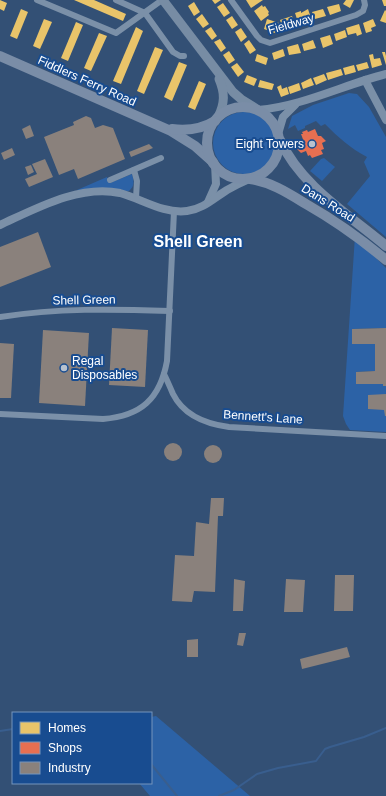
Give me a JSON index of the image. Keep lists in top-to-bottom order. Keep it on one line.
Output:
{"streets":{"main road":["Fiddlers Ferry Road","Dans Road"],"street":["Fieldway","Shell Green","Bennett's Lane"]},"crossings":[["Fiddlers Ferry Road","Dans Road"]],"districts":["Shell Green"],"places":["Eight Towers","Regal Disposables"],"legend":["Homes","Shops","Industry"]}
